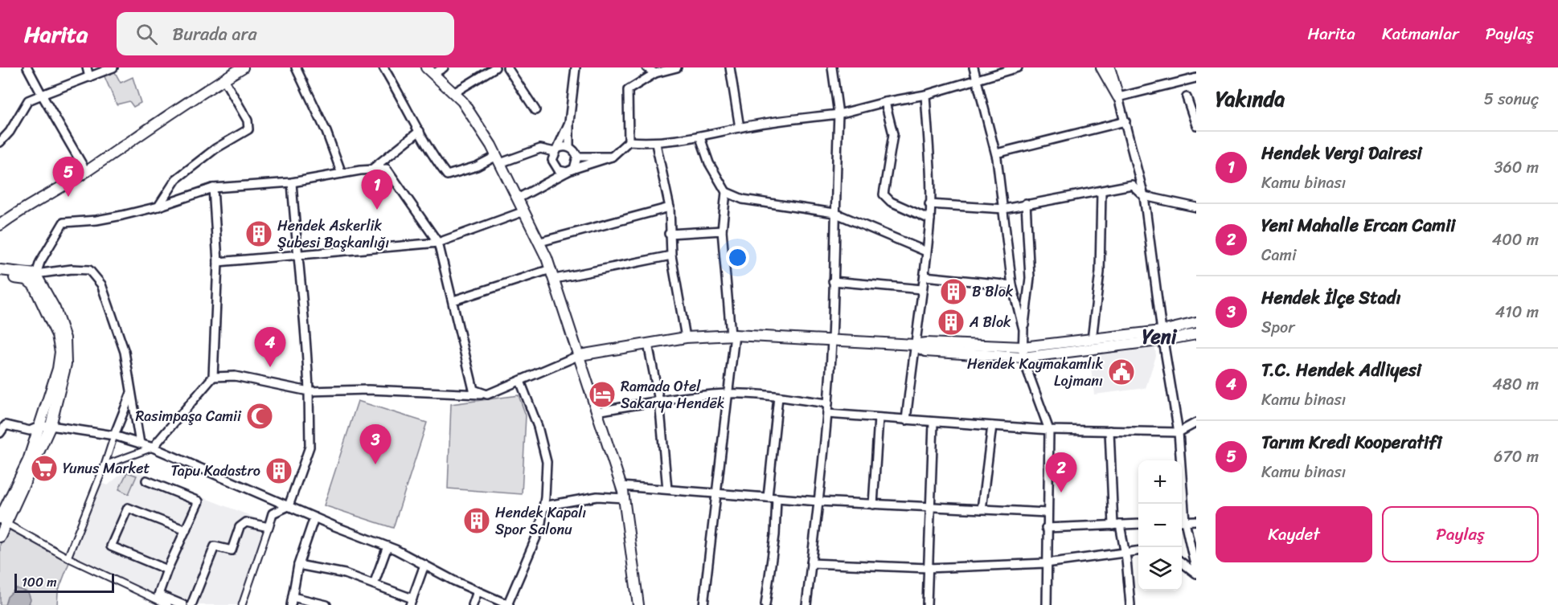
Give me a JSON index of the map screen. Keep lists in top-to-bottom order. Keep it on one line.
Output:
{"districts":["Yeni"],"places":{"building":["Hendek Askerlik Şubesi Başkanlığı","B Blok","A Blok","Tapu Kadastro","Hendek Kapalı Spor Salonu"],"public building":["Hendek Kaymakamlık Lojmanı"],"hotel":["Ramada Otel Sakarya Hendek"],"mosque":["Rasimpaşa Camii"],"supermarket":["Yunus Market"]},"scale_bar":"100 m","page":{"header":"Harita","search":"Burada ara","nav":["Harita","Katmanlar","Paylaş"],"heading":["Yakında","5 sonuç"],"list":[{"mark":"1","name":"Hendek Vergi Dairesi","note":"Kamu binası","value":"360 m"},{"mark":"2","name":"Yeni Mahalle Ercan Camii","note":"Cami","value":"400 m"},{"mark":"3","name":"Hendek İlçe Stadı","note":"Spor","value":"410 m"},{"mark":"4","name":"T.C. Hendek Adliyesi","note":"Kamu binası","value":"480 m"},{"mark":"5","name":"Tarım Kredi Kooperatifi","note":"Kamu binası","value":"670 m"}],"pins":["5","1","4","3","2"],"map_buttons":["+","−"],"buttons":["Kaydet","Paylaş"],"scale":"100 m"}}
